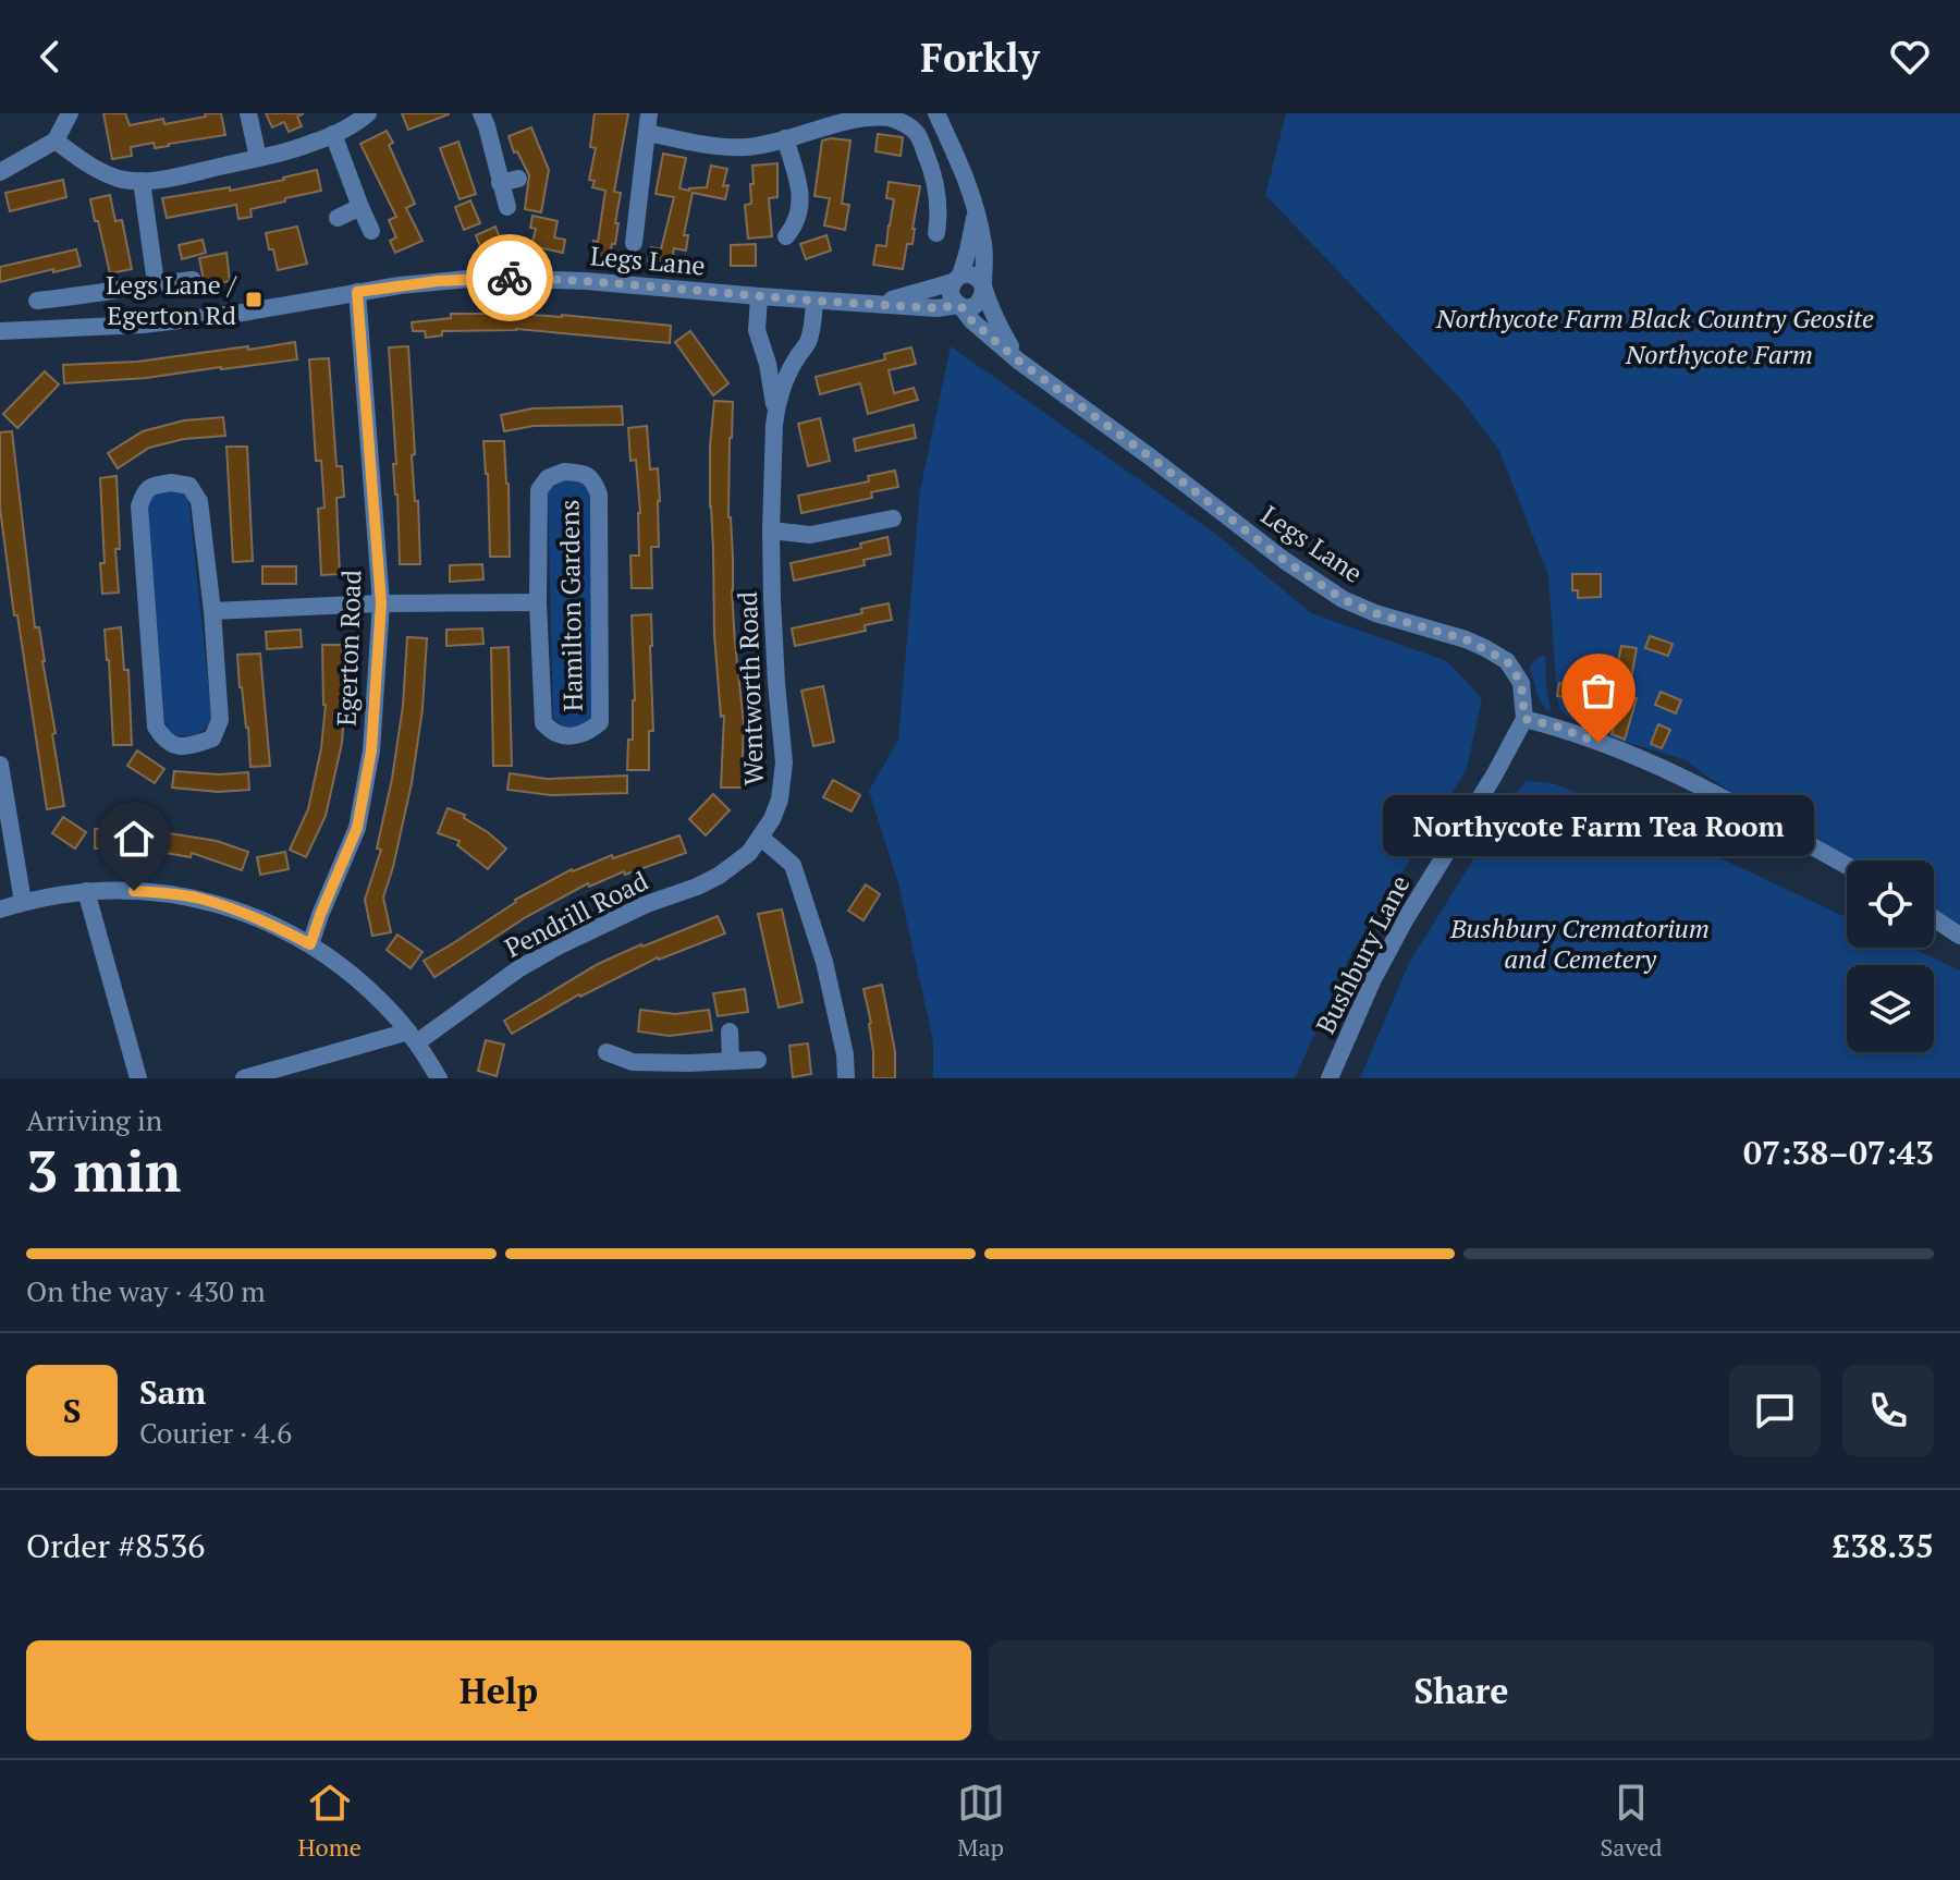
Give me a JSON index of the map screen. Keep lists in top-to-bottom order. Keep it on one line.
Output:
{"streets":{"street":["Legs Lane","Hamilton Gardens","Egerton Road","Wentworth Road","Pendrill Road","Bushbury Lane"]},"crossings":[["Legs Lane","Egerton Road"],["Legs Lane","Wentworth Road"],["Legs Lane","Bushbury Lane"],["Hamilton Gardens","Egerton Road"],["Wentworth Road","Pendrill Road"]],"parks":["Northycote Farm Black Country Geosite","Northycote Farm","Bushbury Crematorium and Cemetery"],"places":{"transit":["Legs Lane / Egerton Rd"],"other":["Northycote Farm Tea Room"]},"page":{"header":"Forkly","bubble":"Northycote Farm Tea Room","heading":["3 min","Arriving in","07:38–07:43"],"panel":["Sam","Courier · 4.6","Order #8536","£38.35"],"bar":"On the way · 430 m","round":"S","buttons":["Help","Share"],"tabs":["Home","Map","Saved"]}}
